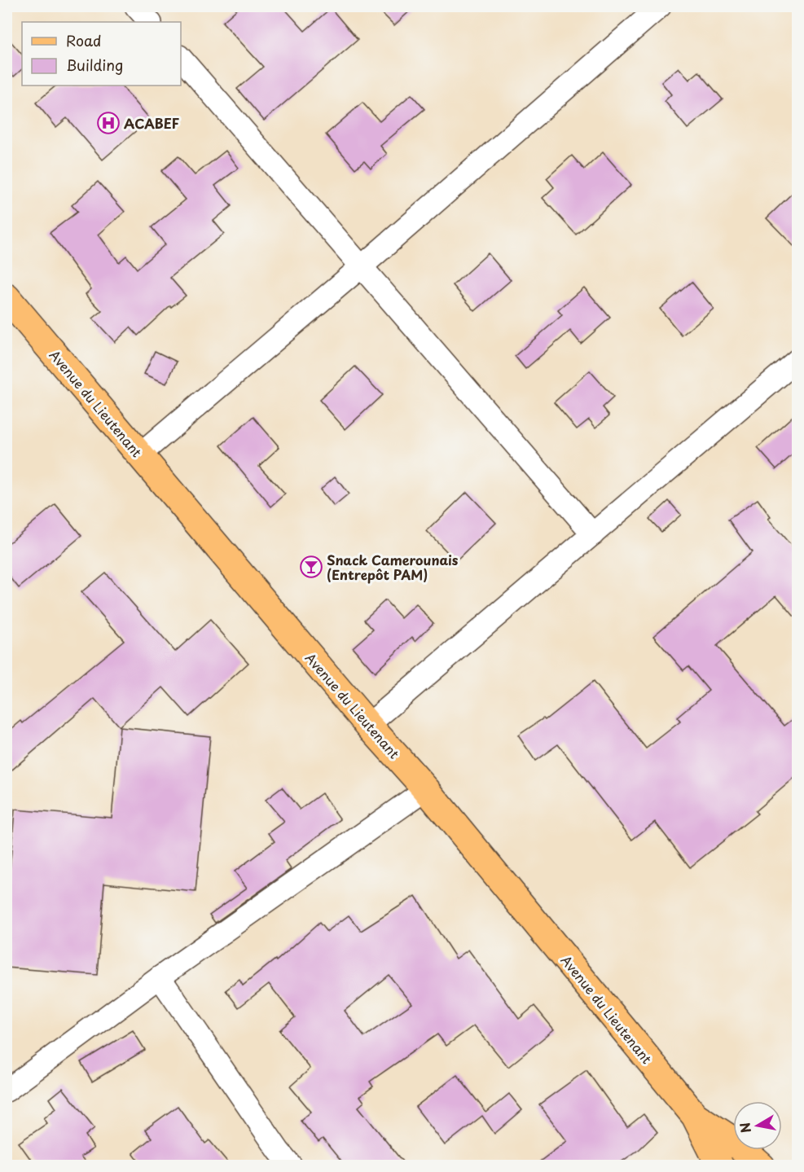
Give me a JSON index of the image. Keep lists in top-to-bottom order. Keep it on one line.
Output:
{"streets":{"main road":["Avenue du Lieutenant"]},"places":{"hospital":["ACABEF"],"bar":["Snack Camerounais (Entrepôt PAM)"]},"legend":["Road","Building"],"north":"left"}
